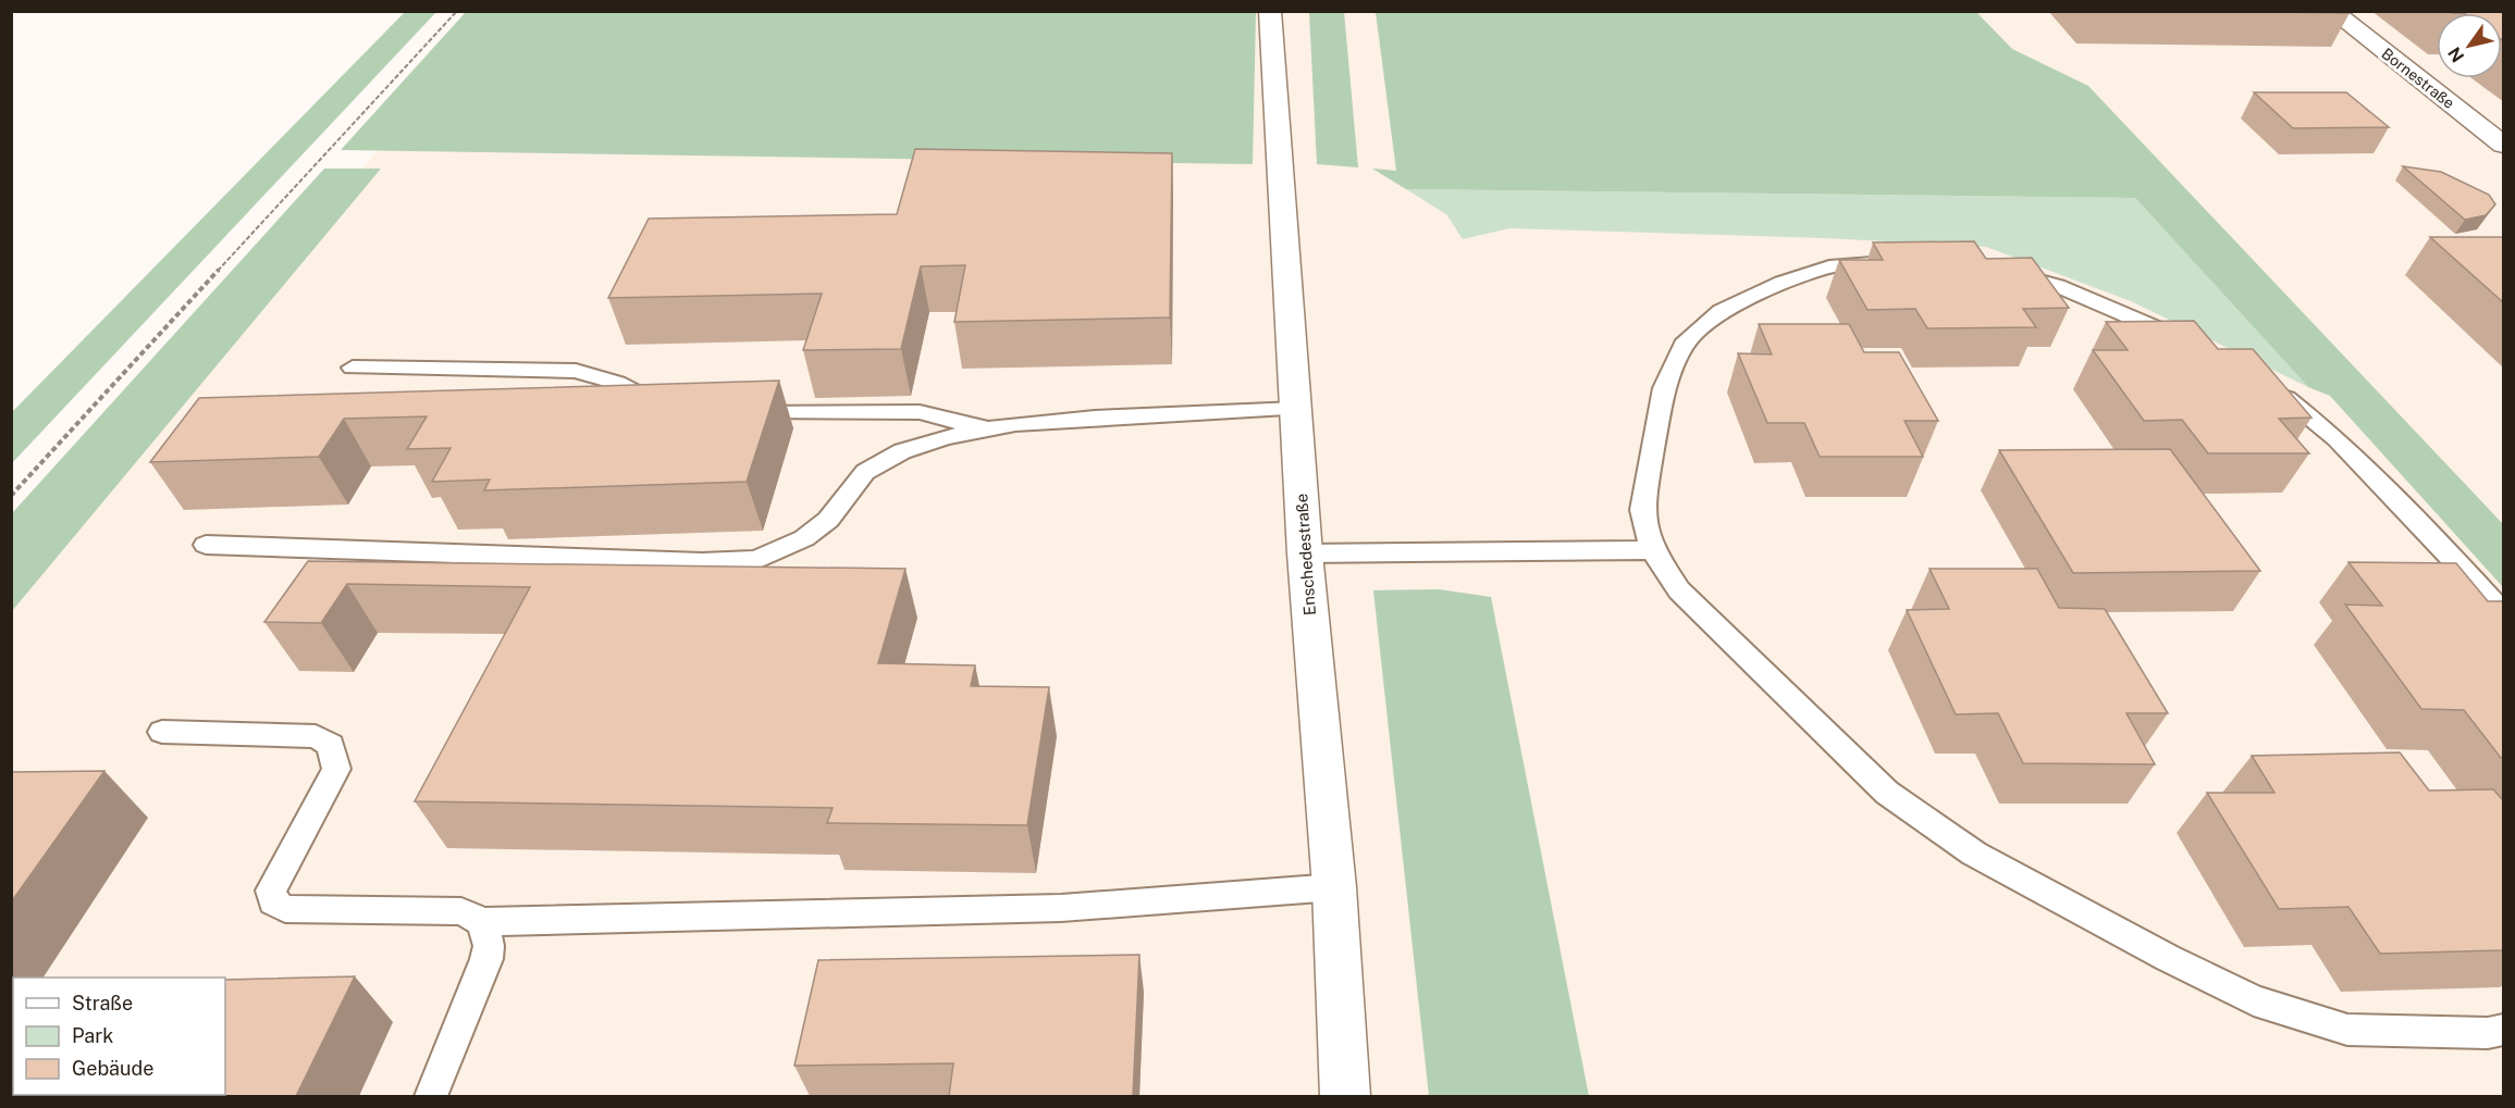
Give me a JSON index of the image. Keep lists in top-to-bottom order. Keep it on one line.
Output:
{"streets":{"street":["Bornestraße","Enschedestraße"]},"legend":["Straße","Park","Gebäude"],"north":"bottom left"}
